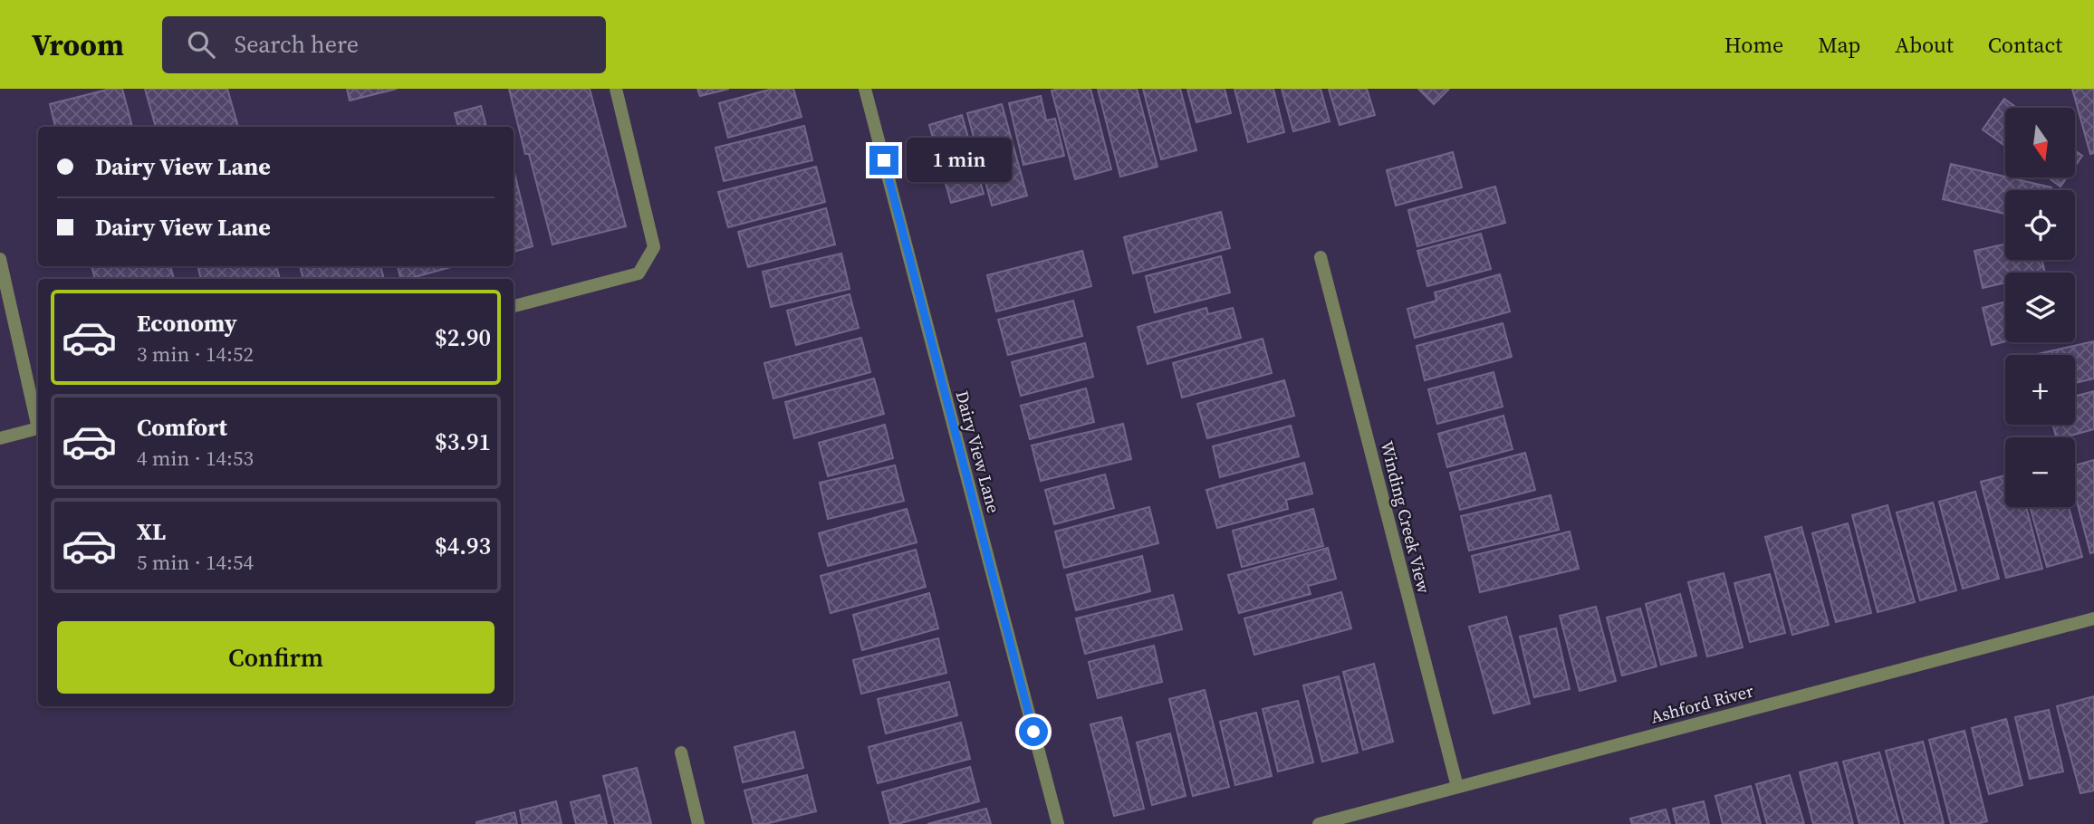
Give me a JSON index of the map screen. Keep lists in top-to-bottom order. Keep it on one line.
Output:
{"streets":{"street":["Dairy View Lane","Winding Creek View","Ashford River"]},"crossings":[["Winding Creek View","Ashford River"]],"north":"bottom","page":{"header":"Vroom","search":"Search here","nav":["Home","Map","About","Contact"],"map_buttons":["+","−"],"banner":["Dairy View Lane","Dairy View Lane"],"bubble":"1 min","list":[{"name":"Economy","note":"3 min · 14:52","value":"$2.90"},{"name":"Comfort","note":"4 min · 14:53","value":"$3.91"},{"name":"XL","note":"5 min · 14:54","value":"$4.93"}],"buttons":"Confirm"}}
